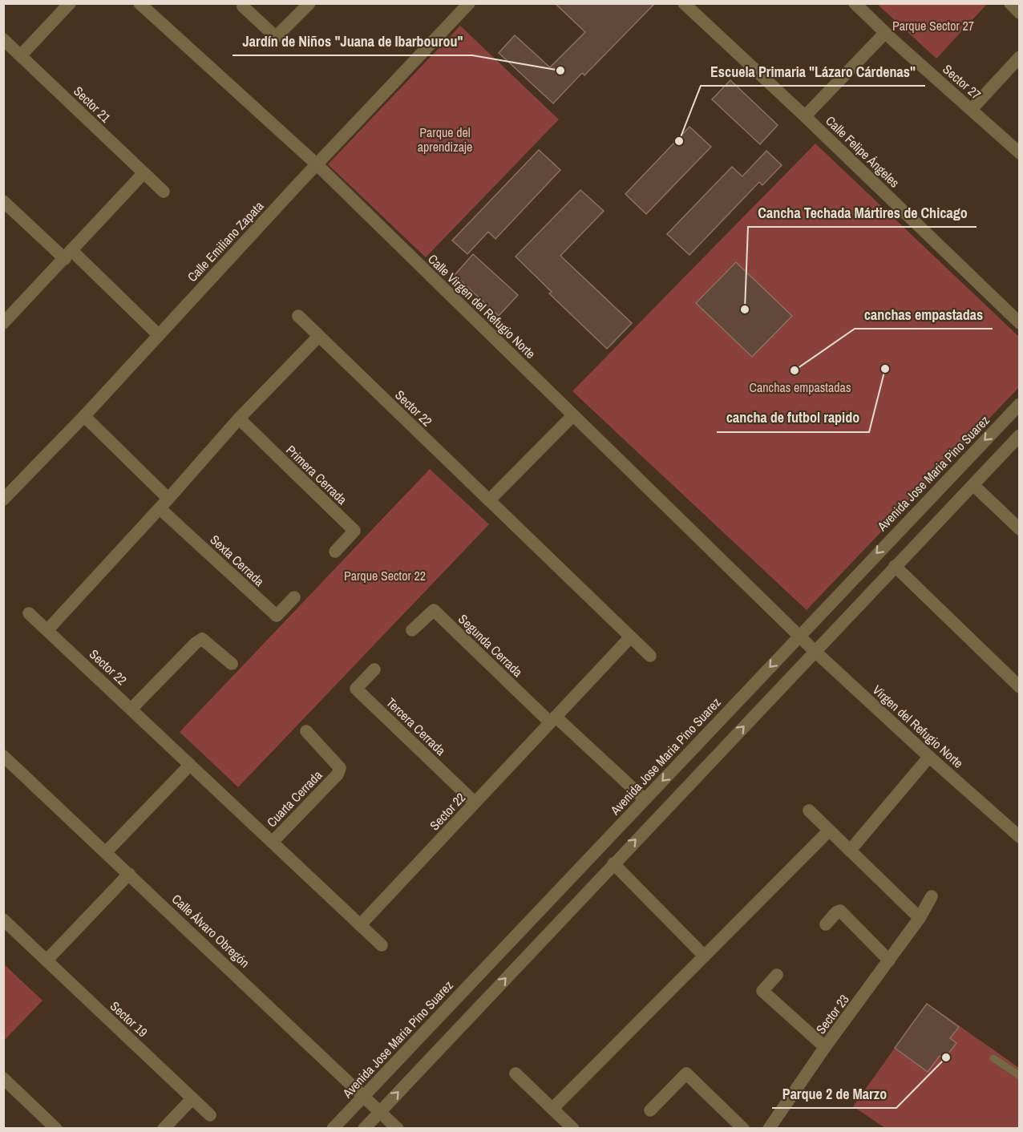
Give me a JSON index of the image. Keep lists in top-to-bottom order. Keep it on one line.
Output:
{"streets":{"street":["Sector 27","Sector 21","Calle Felipe Ángeles","Calle Emiliano Zapata","Calle Virgen del Refugio Norte","Sector 22","Avenida Jose Maria Pino Suarez","Primera Cerrada","Sexta Cerrada","Segunda Cerrada","Tercera Cerrada","Virgen del Refugio Norte","Cuarta Cerrada","Calle Álvaro Obregón","Sector 23","Sector 19"]},"crossings":[["Calle Emiliano Zapata","Calle Virgen del Refugio Norte"],["Calle Virgen del Refugio Norte","Avenida Jose Maria Pino Suarez"],["Calle Virgen del Refugio Norte","Virgen del Refugio Norte"],["Sector 22","Segunda Cerrada"],["Sector 22","Tercera Cerrada"],["Sector 22","Cuarta Cerrada"],["Avenida Jose Maria Pino Suarez","Virgen del Refugio Norte"],["Avenida Jose Maria Pino Suarez","Calle Álvaro Obregón"]],"parks":["Parque Sector 27","Parque del aprendizaje","Canchas empastadas","Parque Sector 22"],"places":["Jardín de Niños \"Juana de Ibarbourou\"","Escuela Primaria \"Lázaro Cárdenas\"","Cancha Techada Mártires de Chicago","cancha de futbol rapido","canchas empastadas","Parque 2 de Marzo"]}
